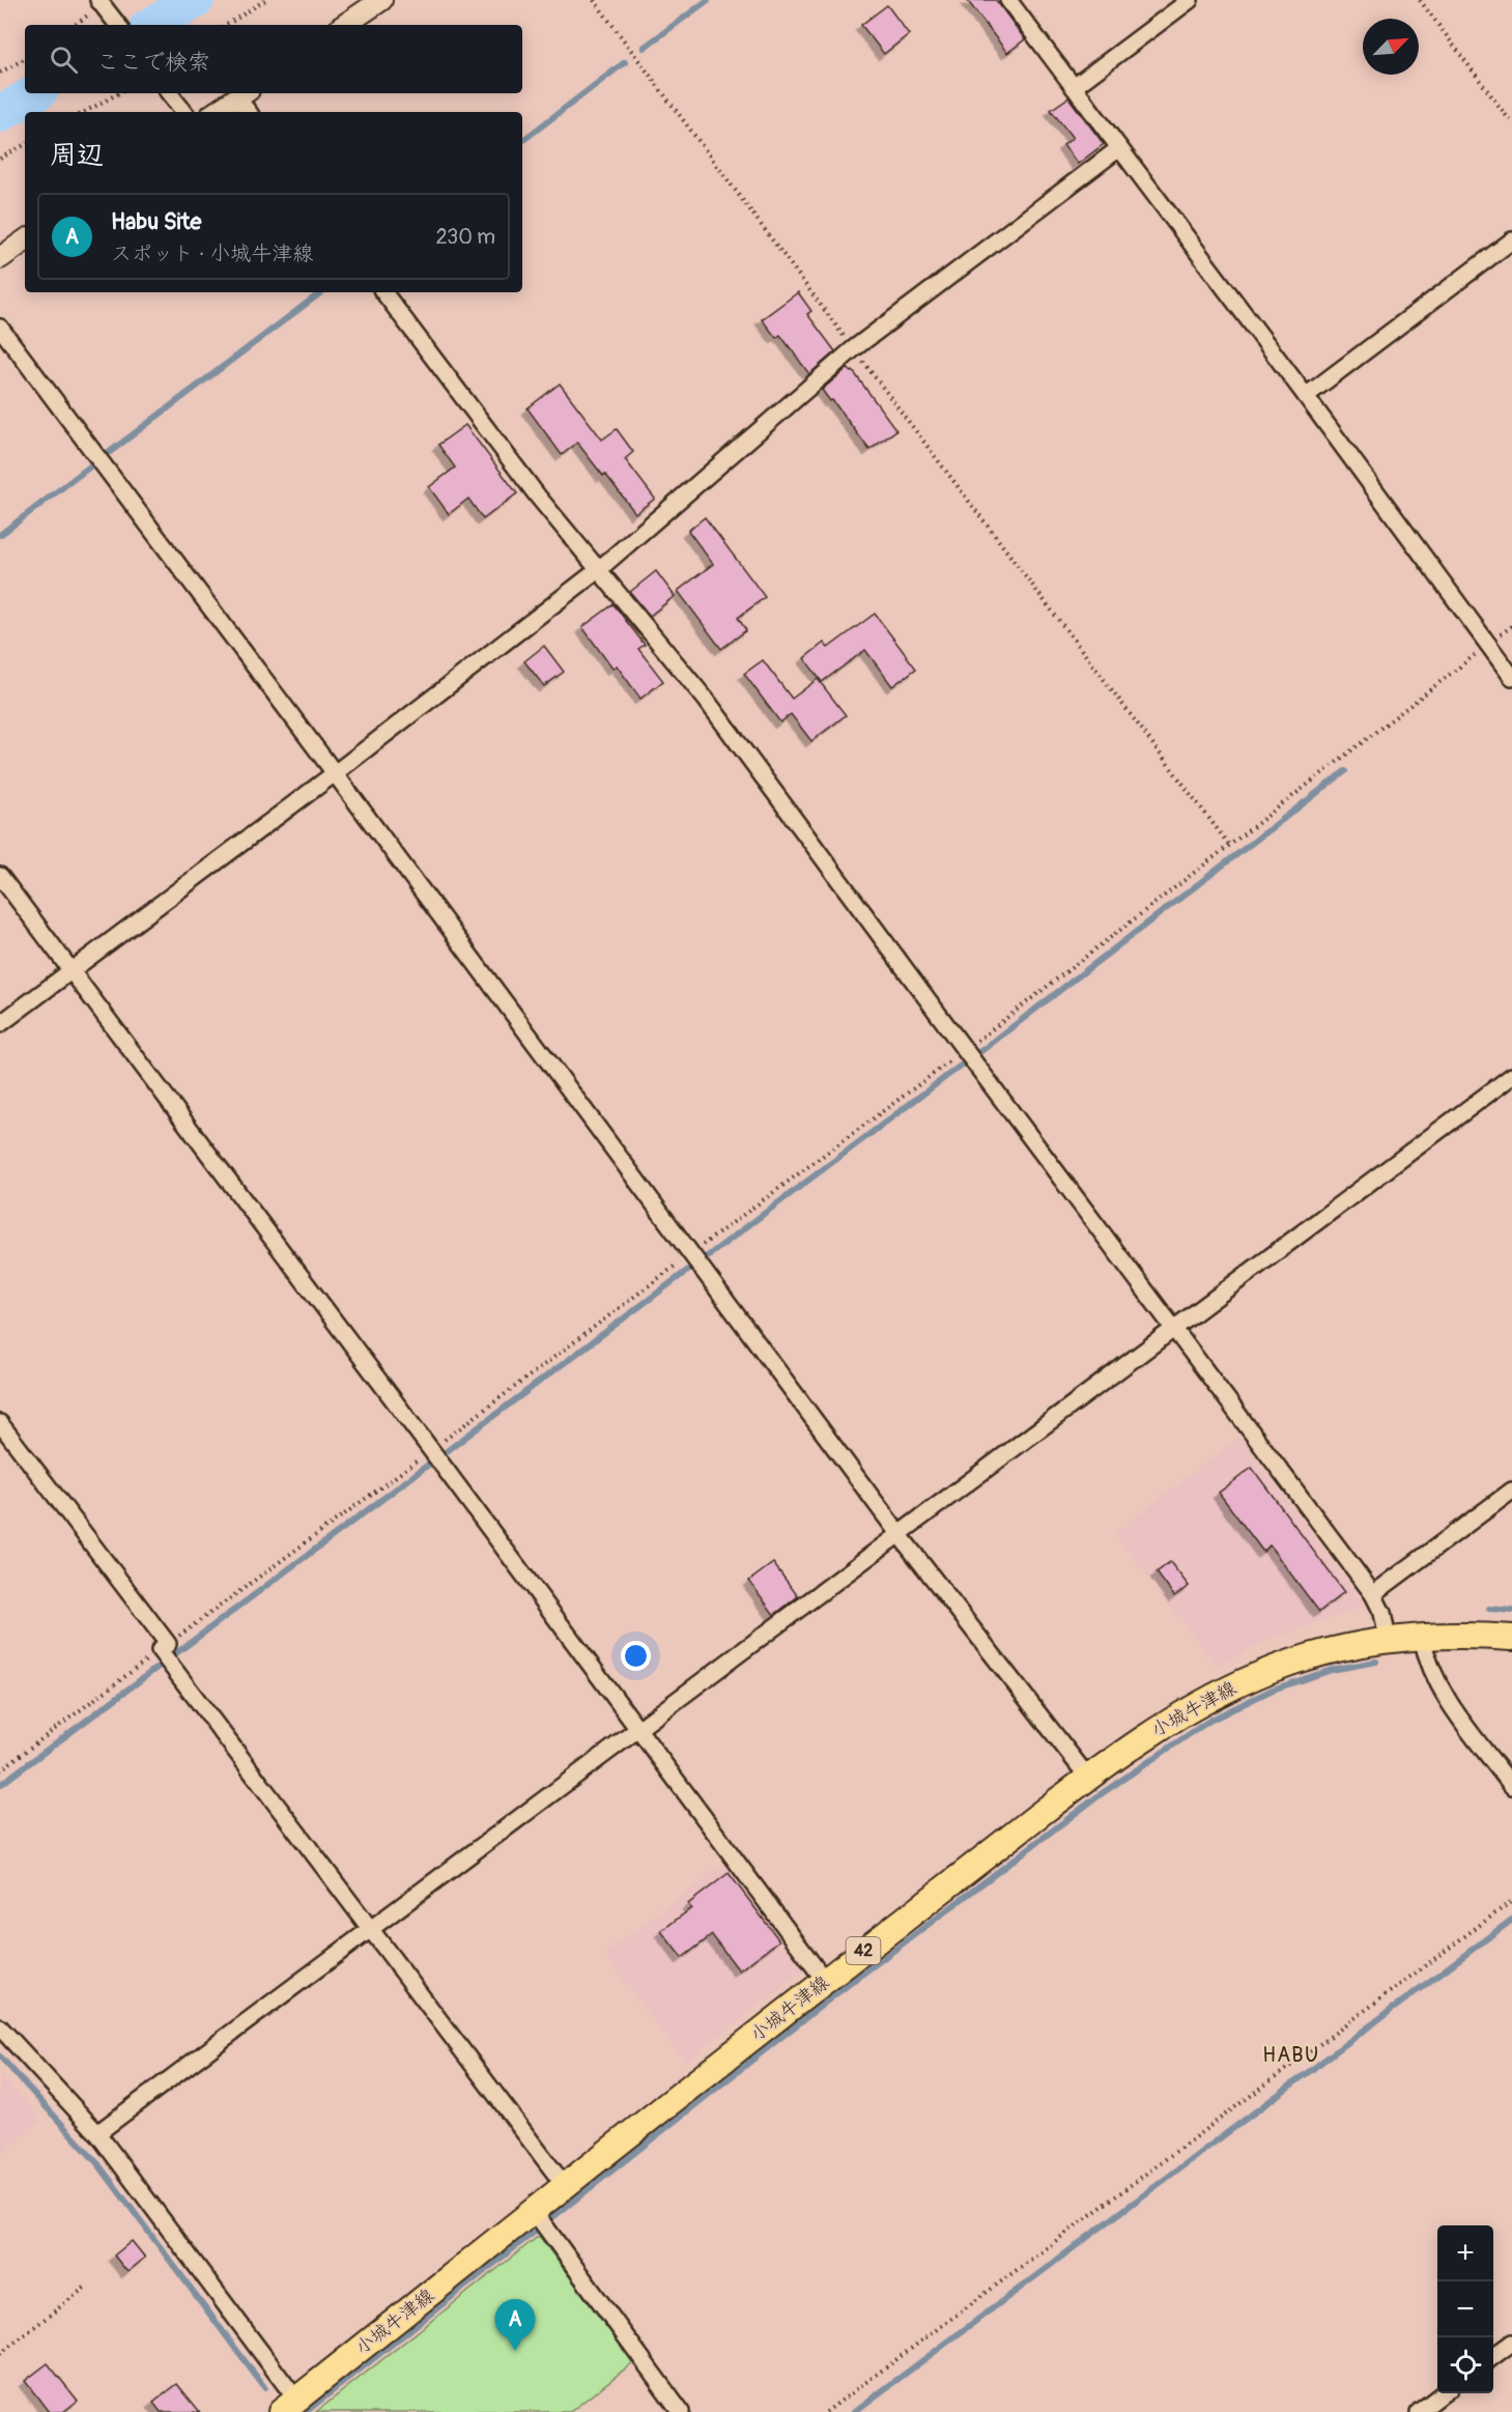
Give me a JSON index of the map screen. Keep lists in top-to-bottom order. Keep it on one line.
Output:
{"streets":{"main road":["小城牛津線","42"]},"districts":["HABU"],"north":"top right","page":{"search":"ここで検索","heading":"周辺","list":[{"mark":"A","name":"Habu Site","note":"スポット · 小城牛津線","value":"230 m"}],"map_buttons":["+","−"],"pins":"A"}}
